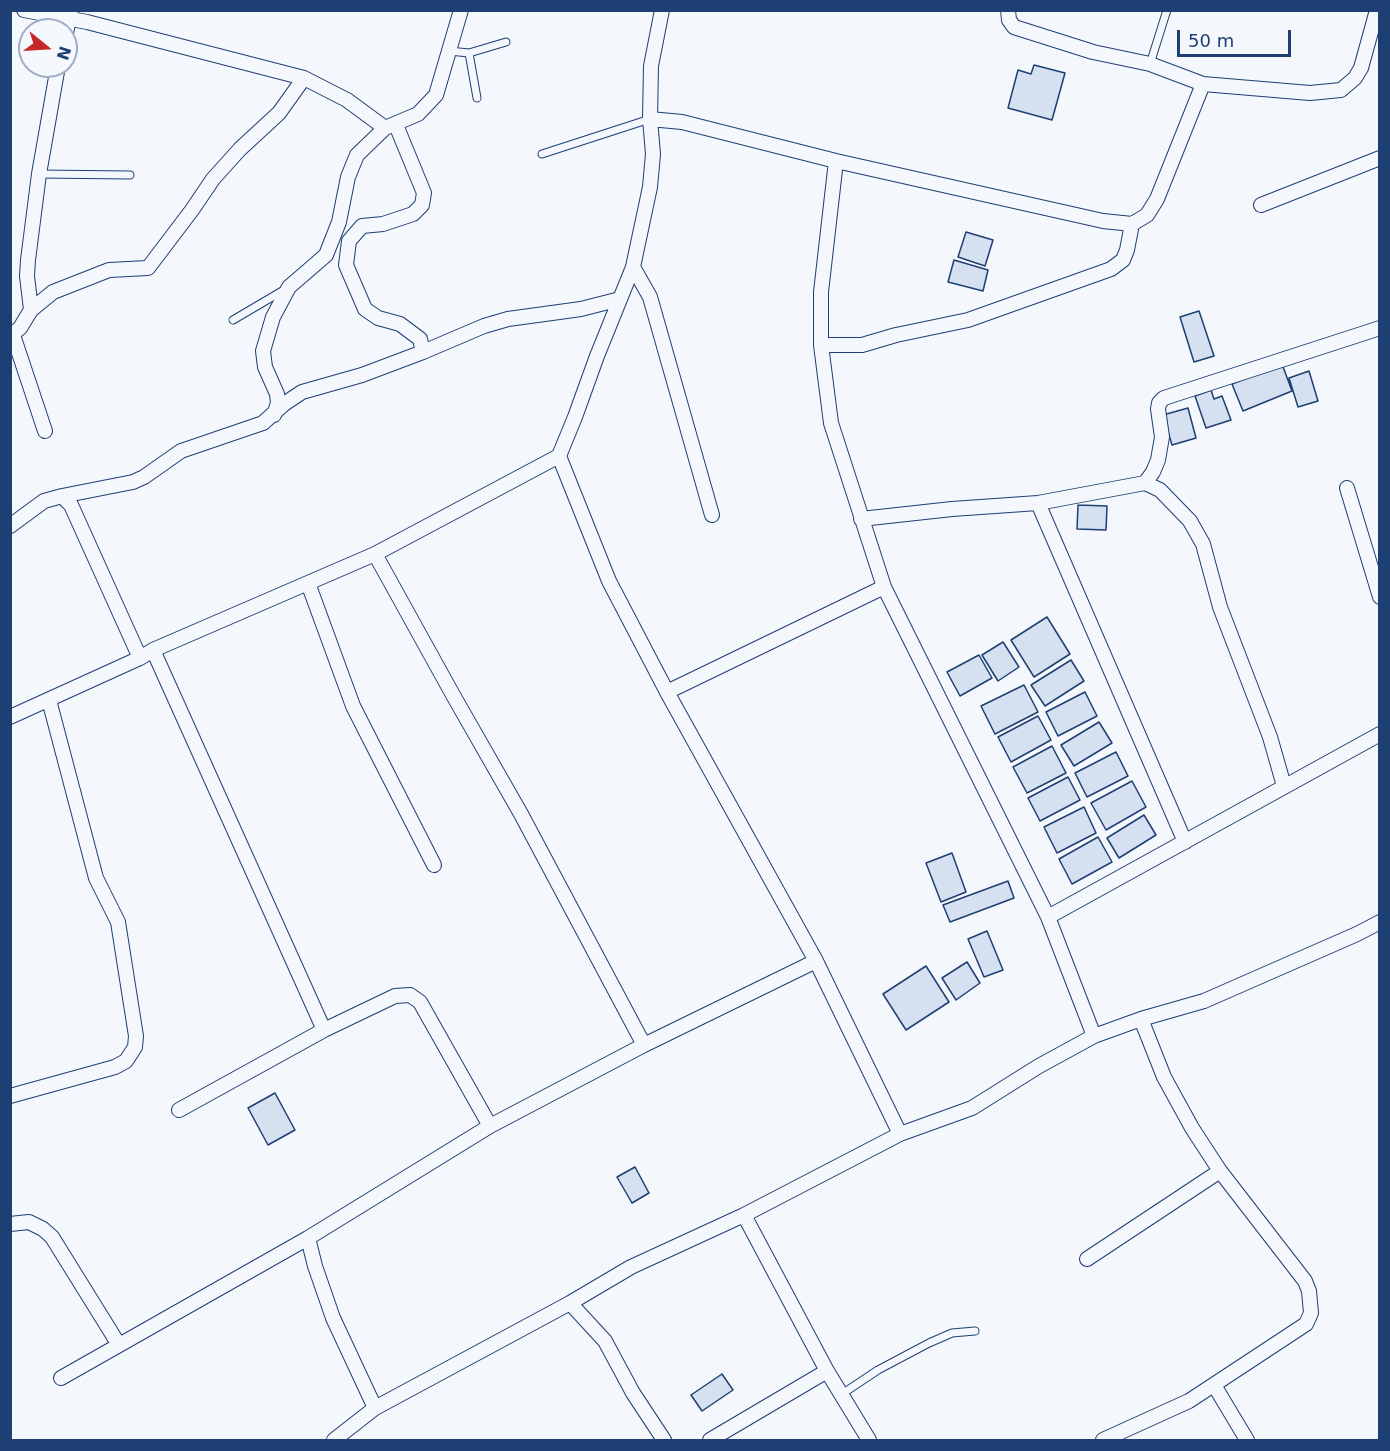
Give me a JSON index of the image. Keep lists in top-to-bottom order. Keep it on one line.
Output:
{"scale_bar":"50 m","north":"right"}
